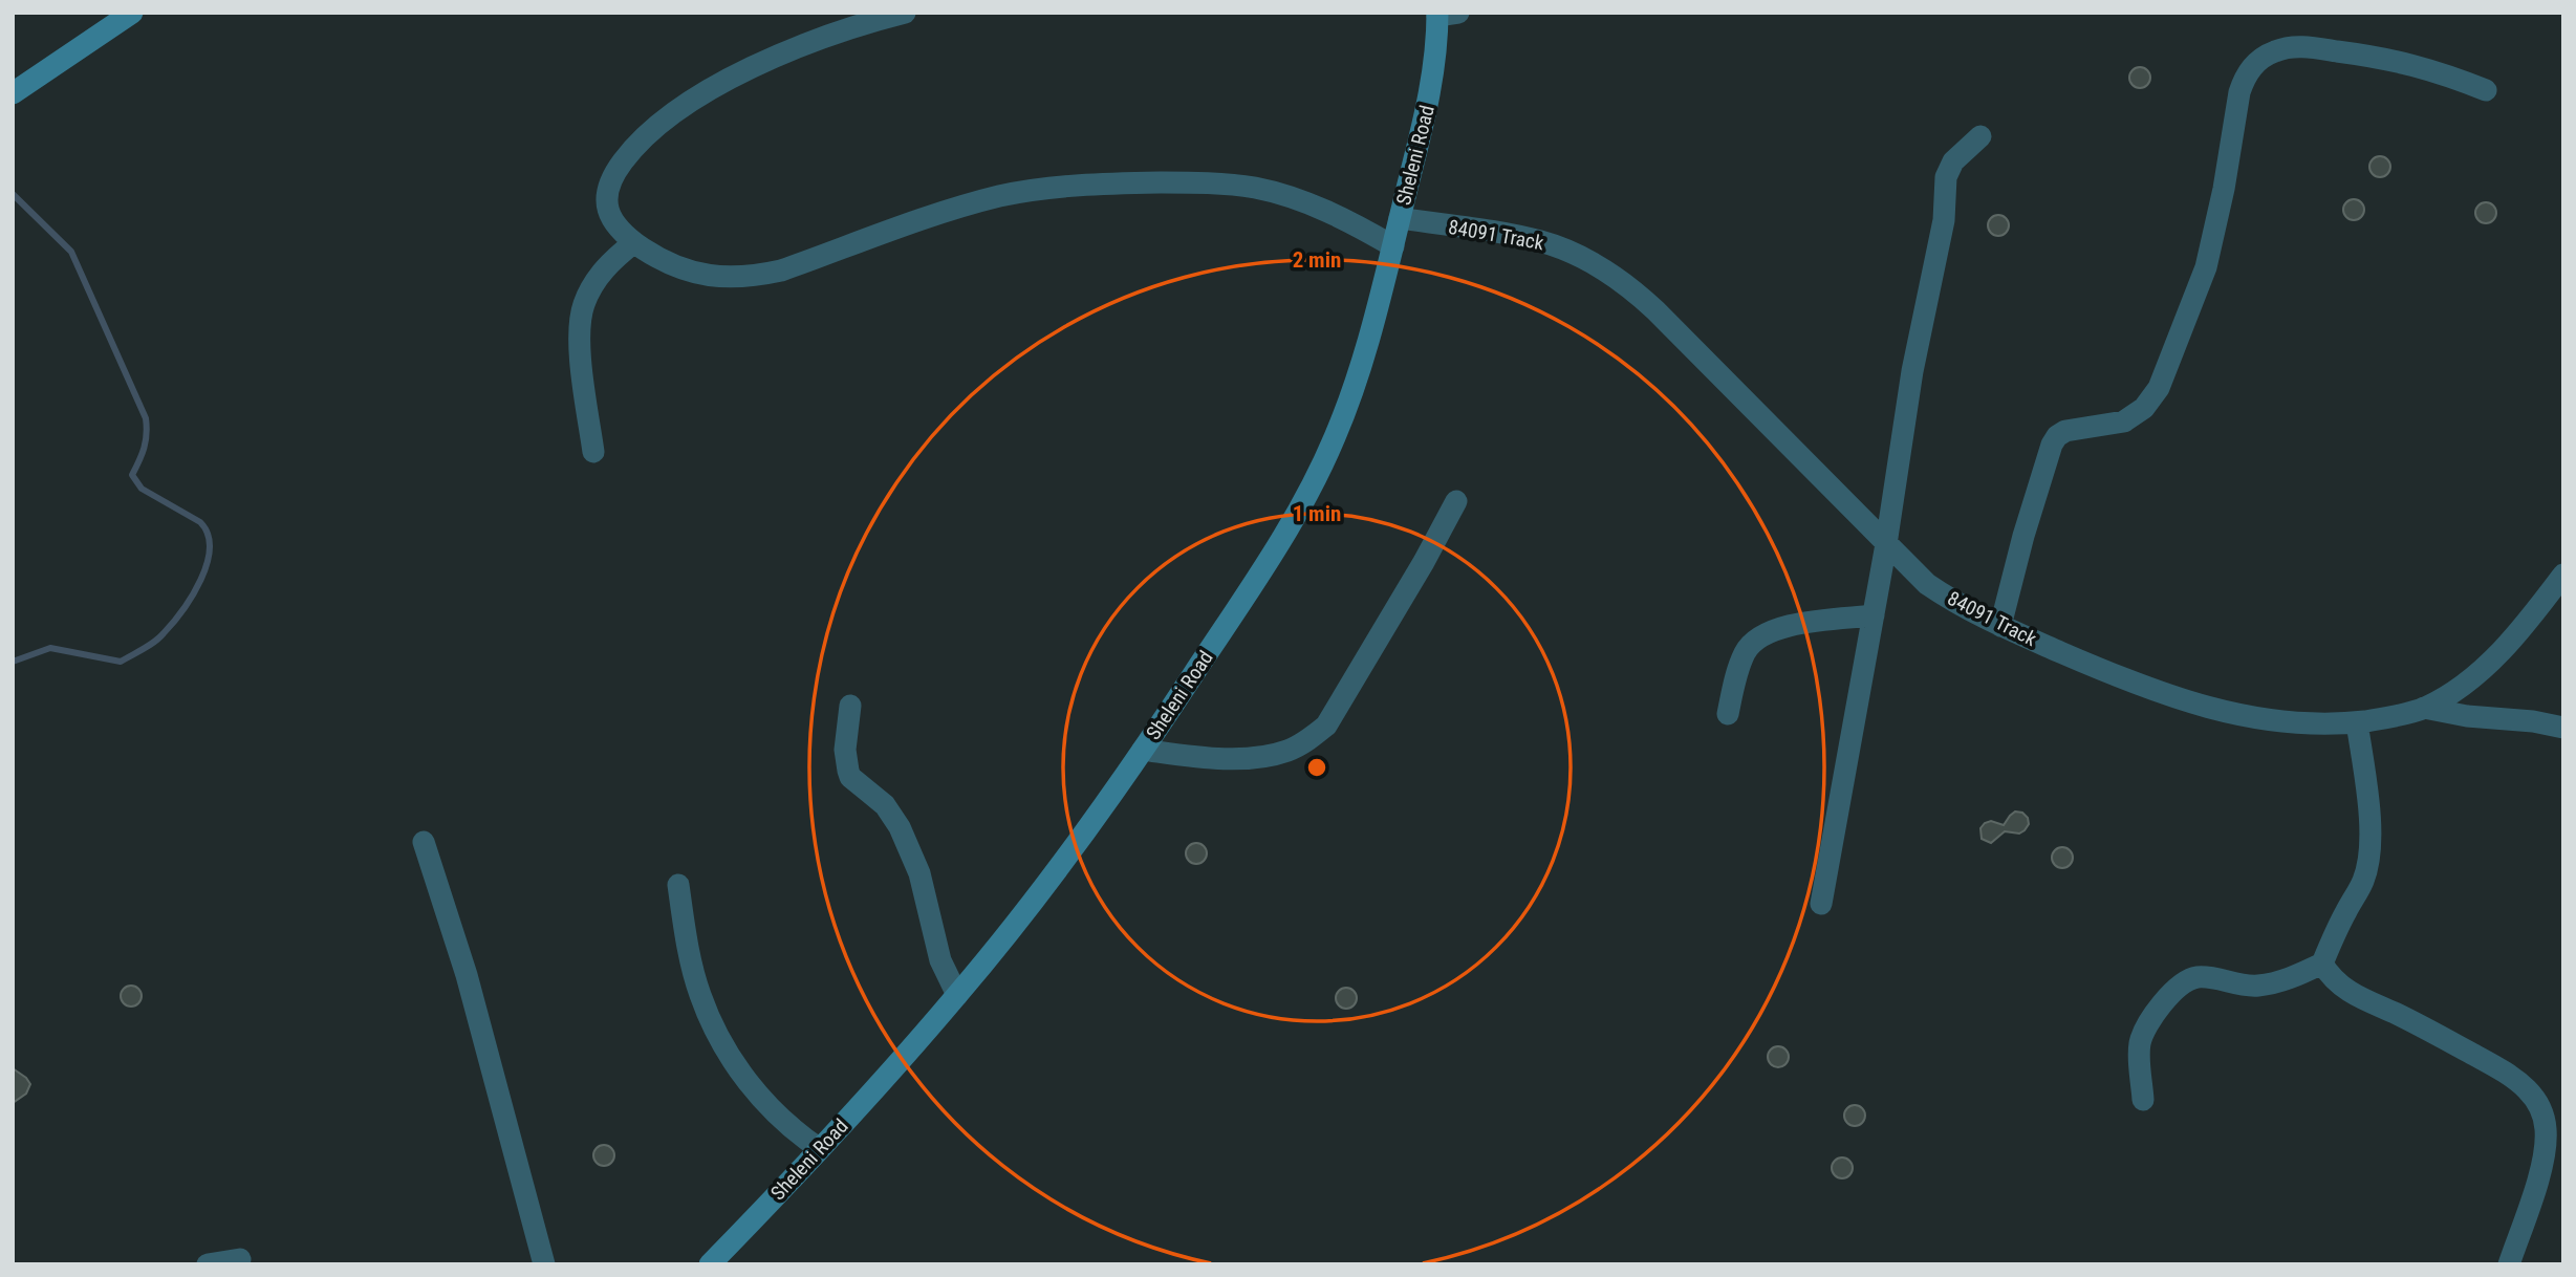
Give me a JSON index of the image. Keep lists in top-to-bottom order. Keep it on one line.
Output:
{"streets":{"street":["Sheleni Road","84091 Track"]},"crossings":[["Sheleni Road","84091 Track"]],"rings":["2 min","1 min"]}
